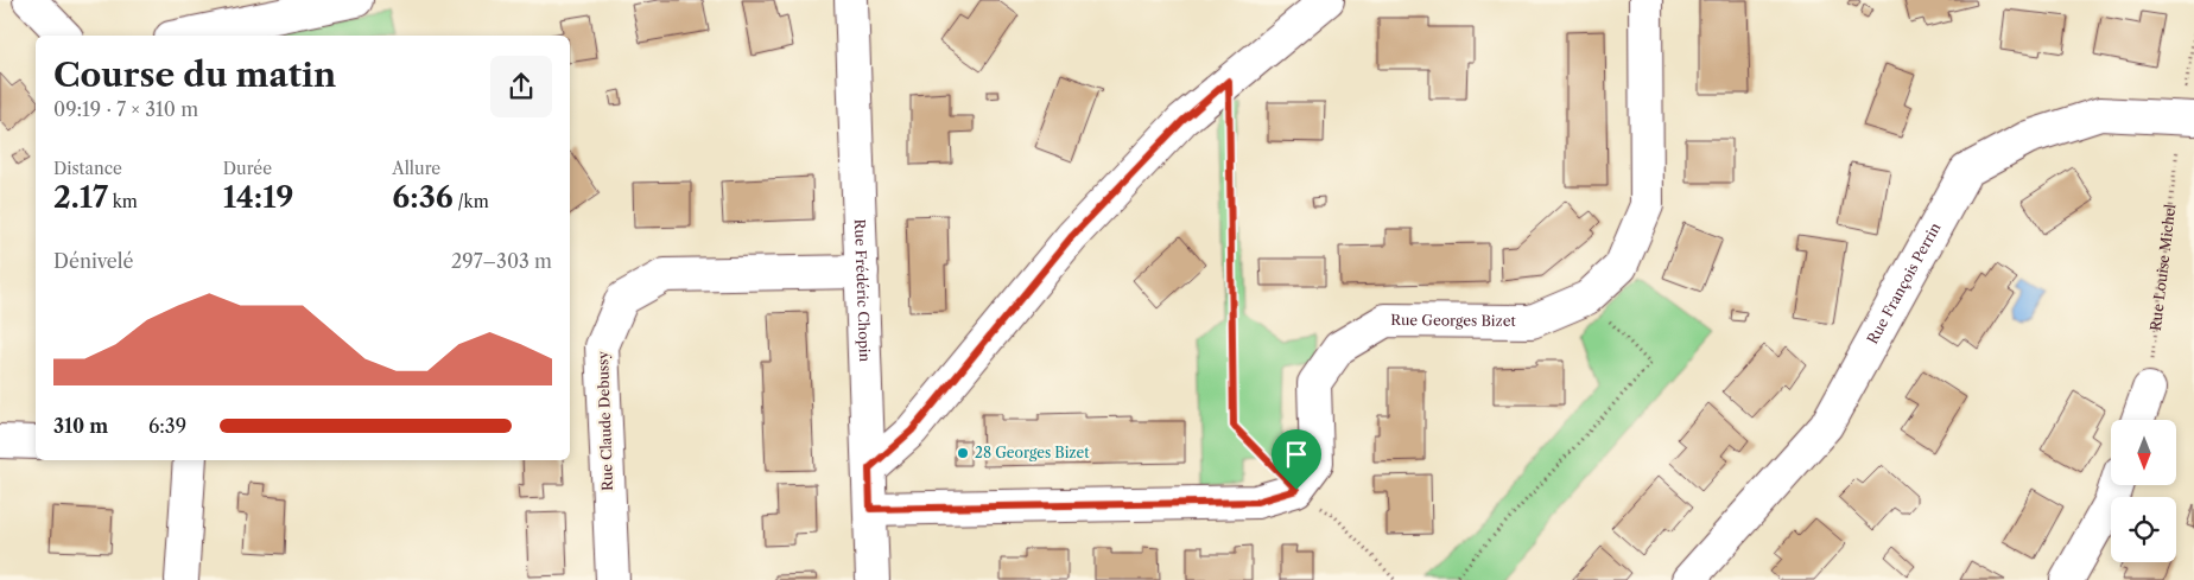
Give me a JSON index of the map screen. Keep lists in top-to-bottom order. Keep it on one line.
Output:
{"streets":{"street":["Rue François Perrin","Rue Frédéric Chopin","Rue Georges Bizet","Rue Claude Debussy"],"path":["Rue Louise Michel"]},"crossings":[["Rue Louise Michel","Rue François Perrin"],["Rue Frédéric Chopin","Rue Claude Debussy"]],"places":["28 Georges Bizet"],"north":"bottom","page":{"heading":["Course du matin","09:19 · 7 × 310 m"],"stats":[["Distance","2.17 km"],["Durée","14:19"],["Allure","6:36 /km"]],"chart":["Dénivelé","297–303 m"],"list":[{"name":"310 m","note":"6:39"}]}}
